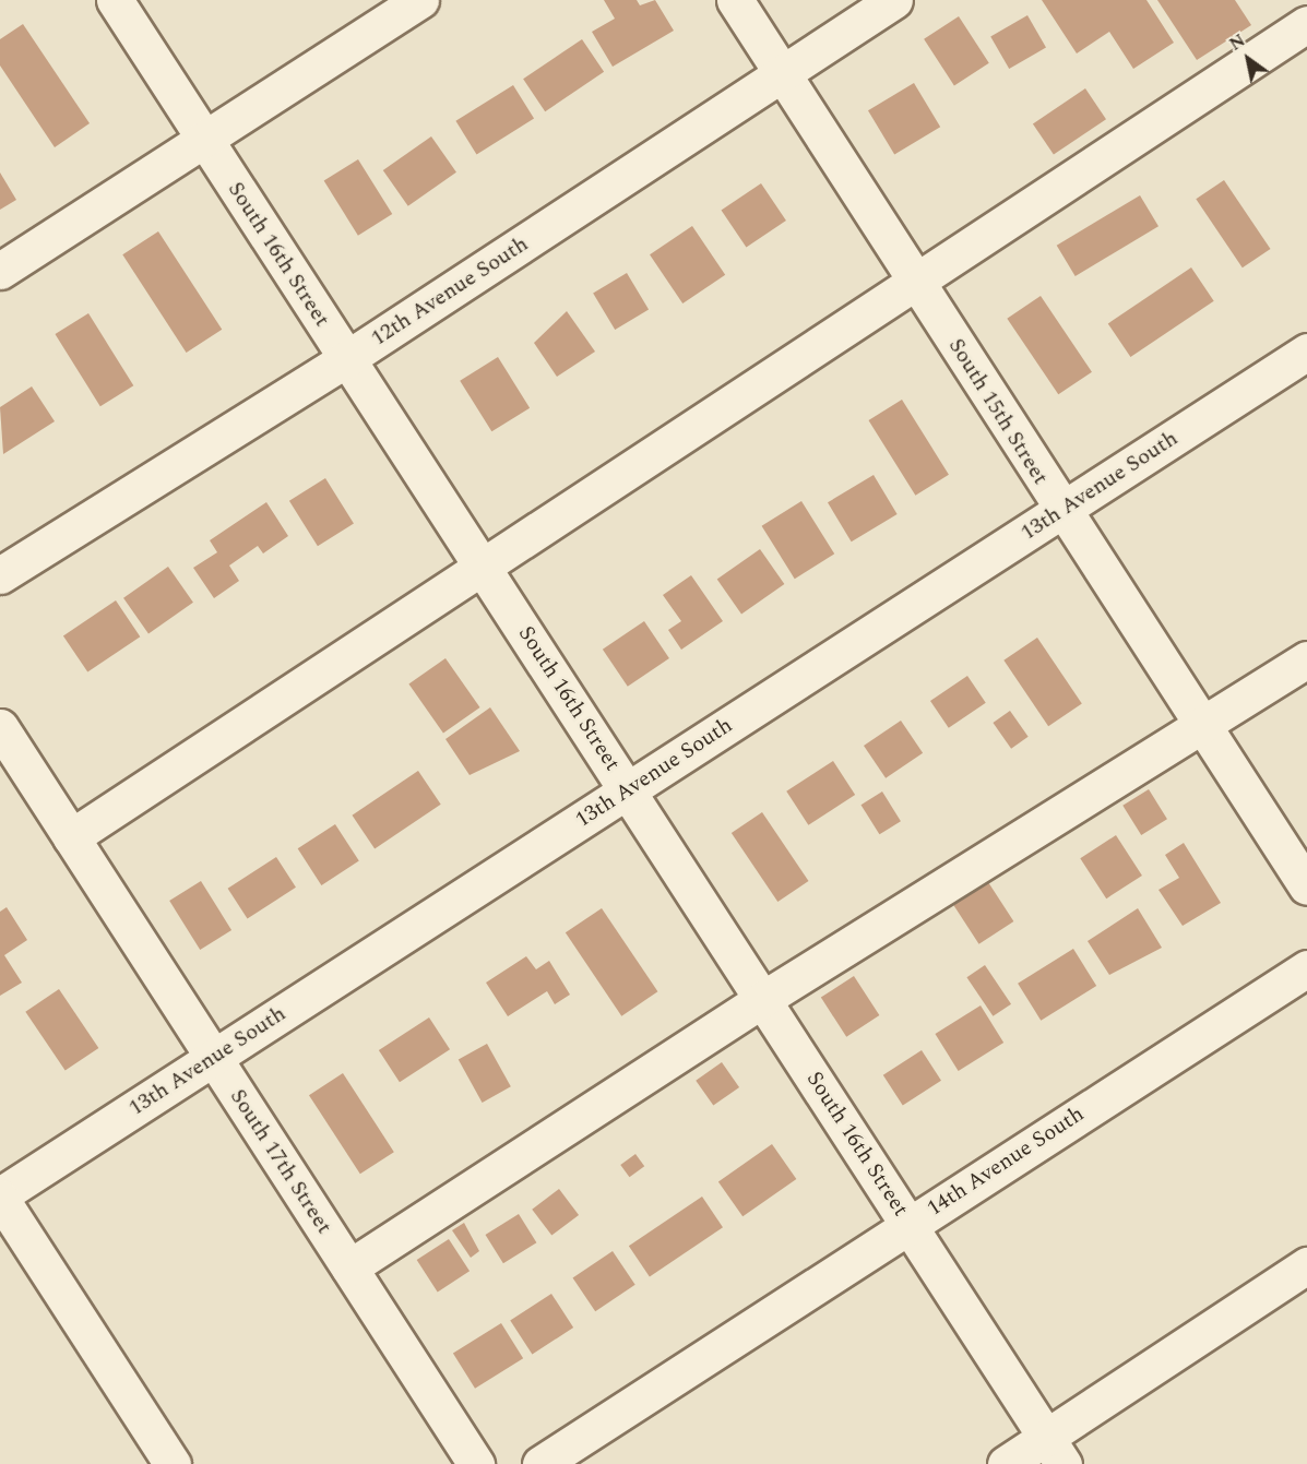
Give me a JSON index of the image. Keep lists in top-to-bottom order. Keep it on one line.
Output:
{"streets":{"street":["South 16th Street","12th Avenue South","South 15th Street","13th Avenue South","South 17th Street","14th Avenue South"]},"crossings":[["South 16th Street","12th Avenue South"],["South 16th Street","13th Avenue South"],["South 16th Street","14th Avenue South"],["12th Avenue South","South 15th Street"],["South 15th Street","13th Avenue South"],["13th Avenue South","South 17th Street"]],"north":"top left"}
